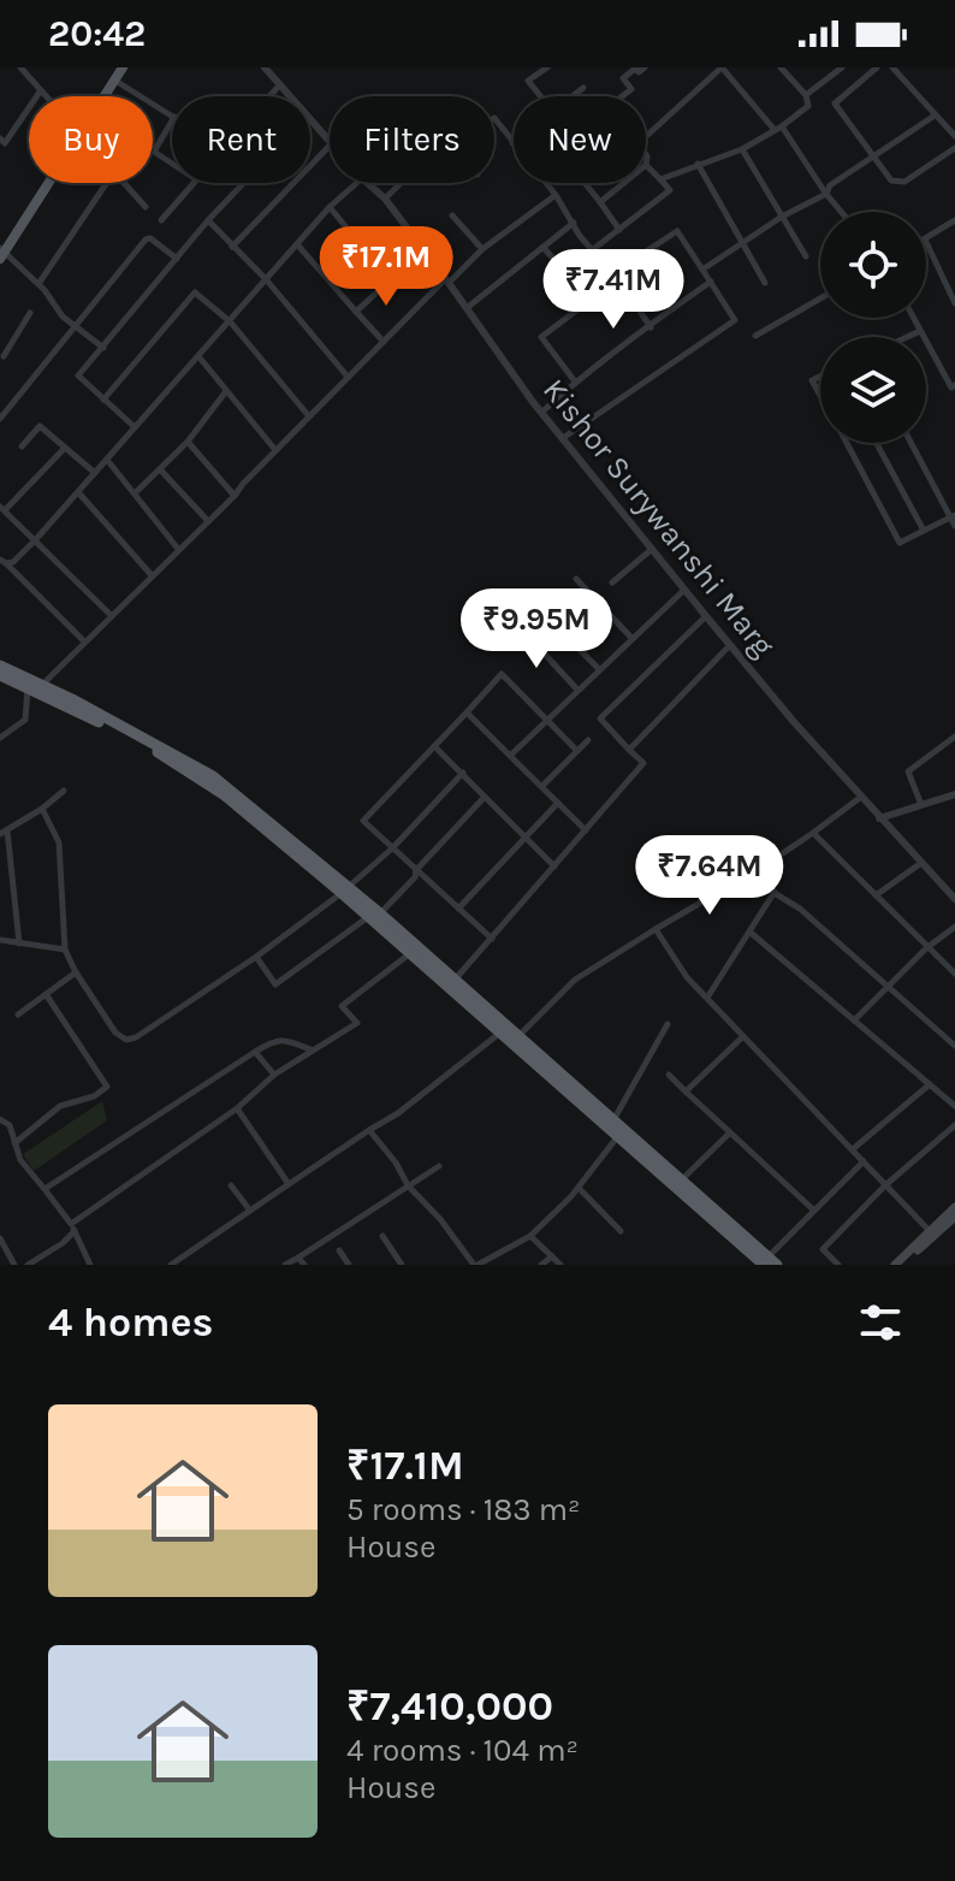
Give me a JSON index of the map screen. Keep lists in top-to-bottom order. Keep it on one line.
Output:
{"streets":{"street":["Kishor Surywanshi Marg"]},"page":{"status":"20:42","chip":["Buy","Rent","Filters","New"],"price":["₹17.1M","₹7.41M","₹9.95M","₹7.64M"],"heading":"4 homes","list":[{"name":"₹17.1M","note":"5 rooms · 183 m² · House"},{"name":"₹7,410,000","note":"4 rooms · 104 m² · House"}]}}
